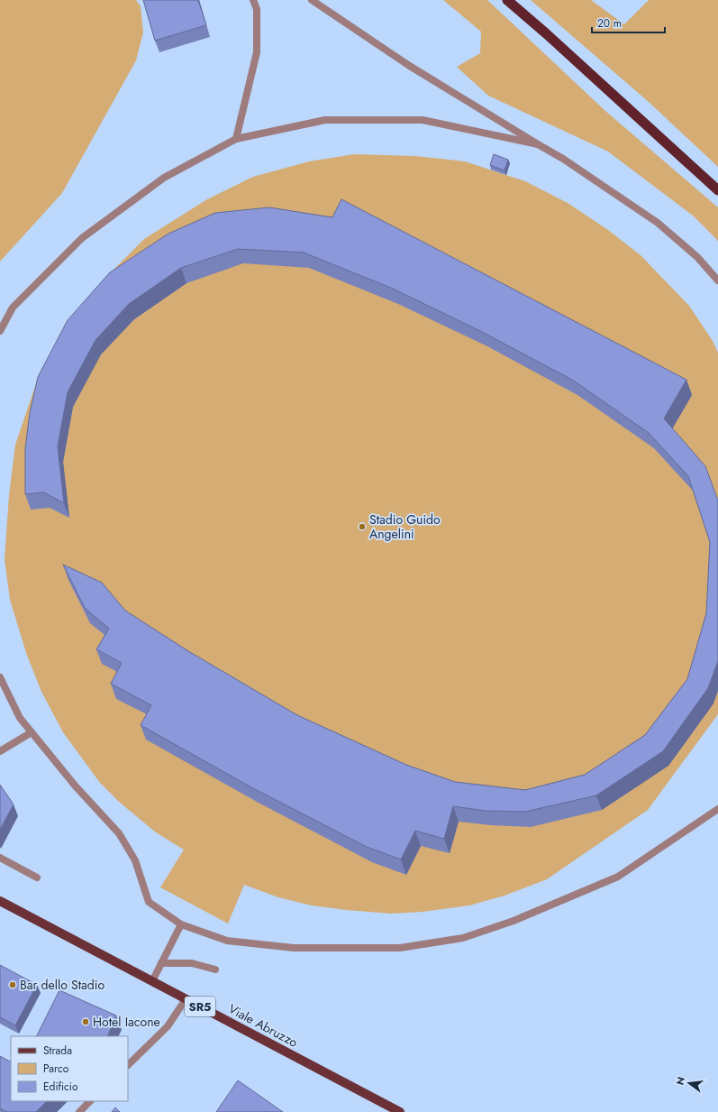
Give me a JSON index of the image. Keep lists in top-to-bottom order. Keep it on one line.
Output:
{"streets":{"main road":["SR5","Viale Abruzzo"]},"places":["Stadio Guido Angelini","Bar dello Stadio","Hotel Iacone"],"legend":["Strada","Parco","Edificio"],"scale_bar":"20 m","north":"left"}
